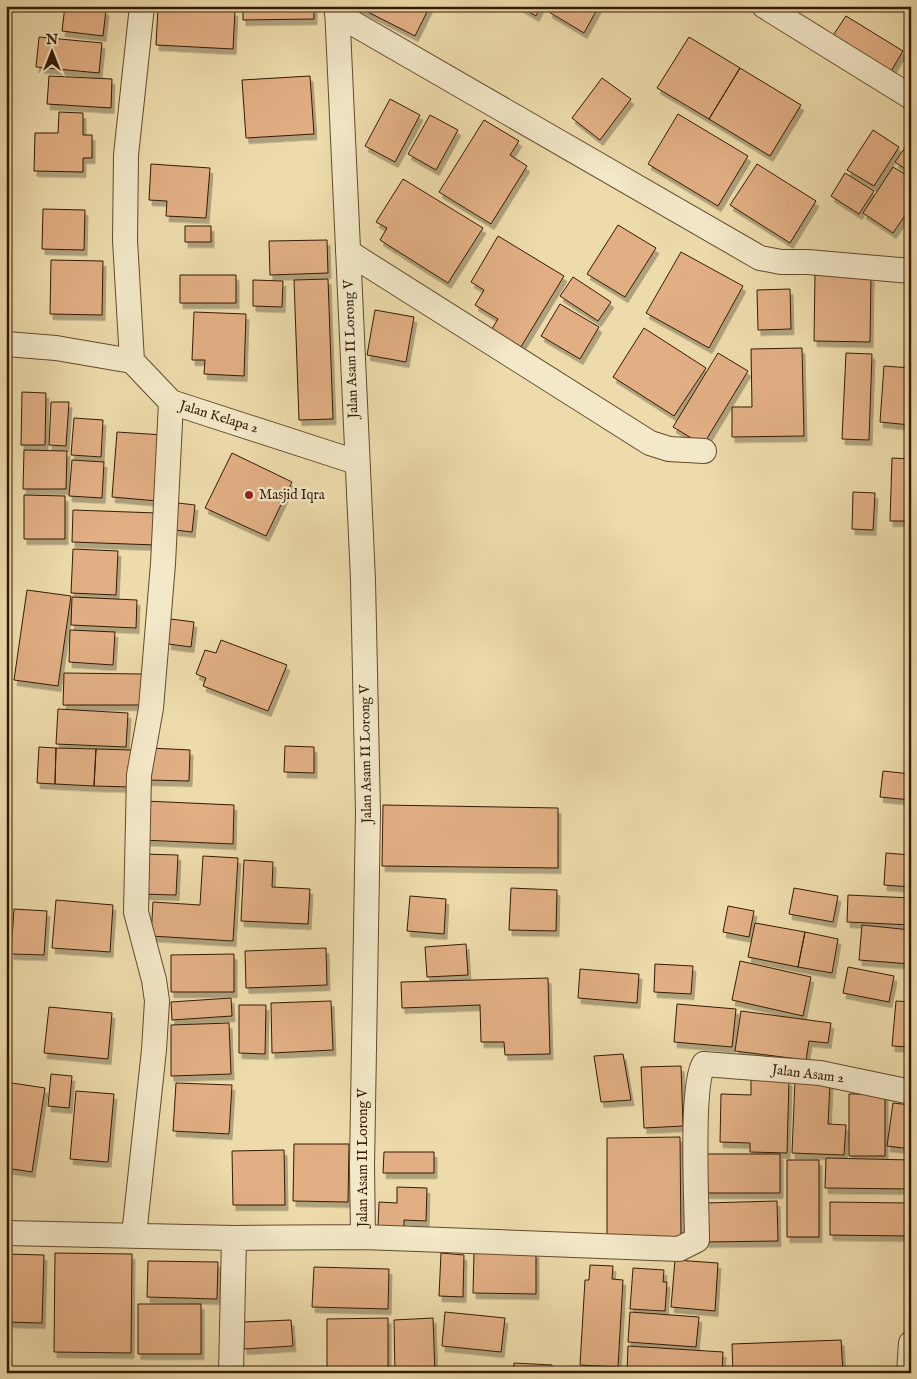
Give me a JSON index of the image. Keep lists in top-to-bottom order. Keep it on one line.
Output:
{"streets":{"street":["Jalan Asam II Lorong V","Jalan Kelapa 2","Jalan Asam 2"]},"crossings":[["Jalan Asam II Lorong V","Jalan Kelapa 2"],["Jalan Asam II Lorong V","Jalan Asam 2"]],"places":["Masjid Iqra"],"north":"top"}
